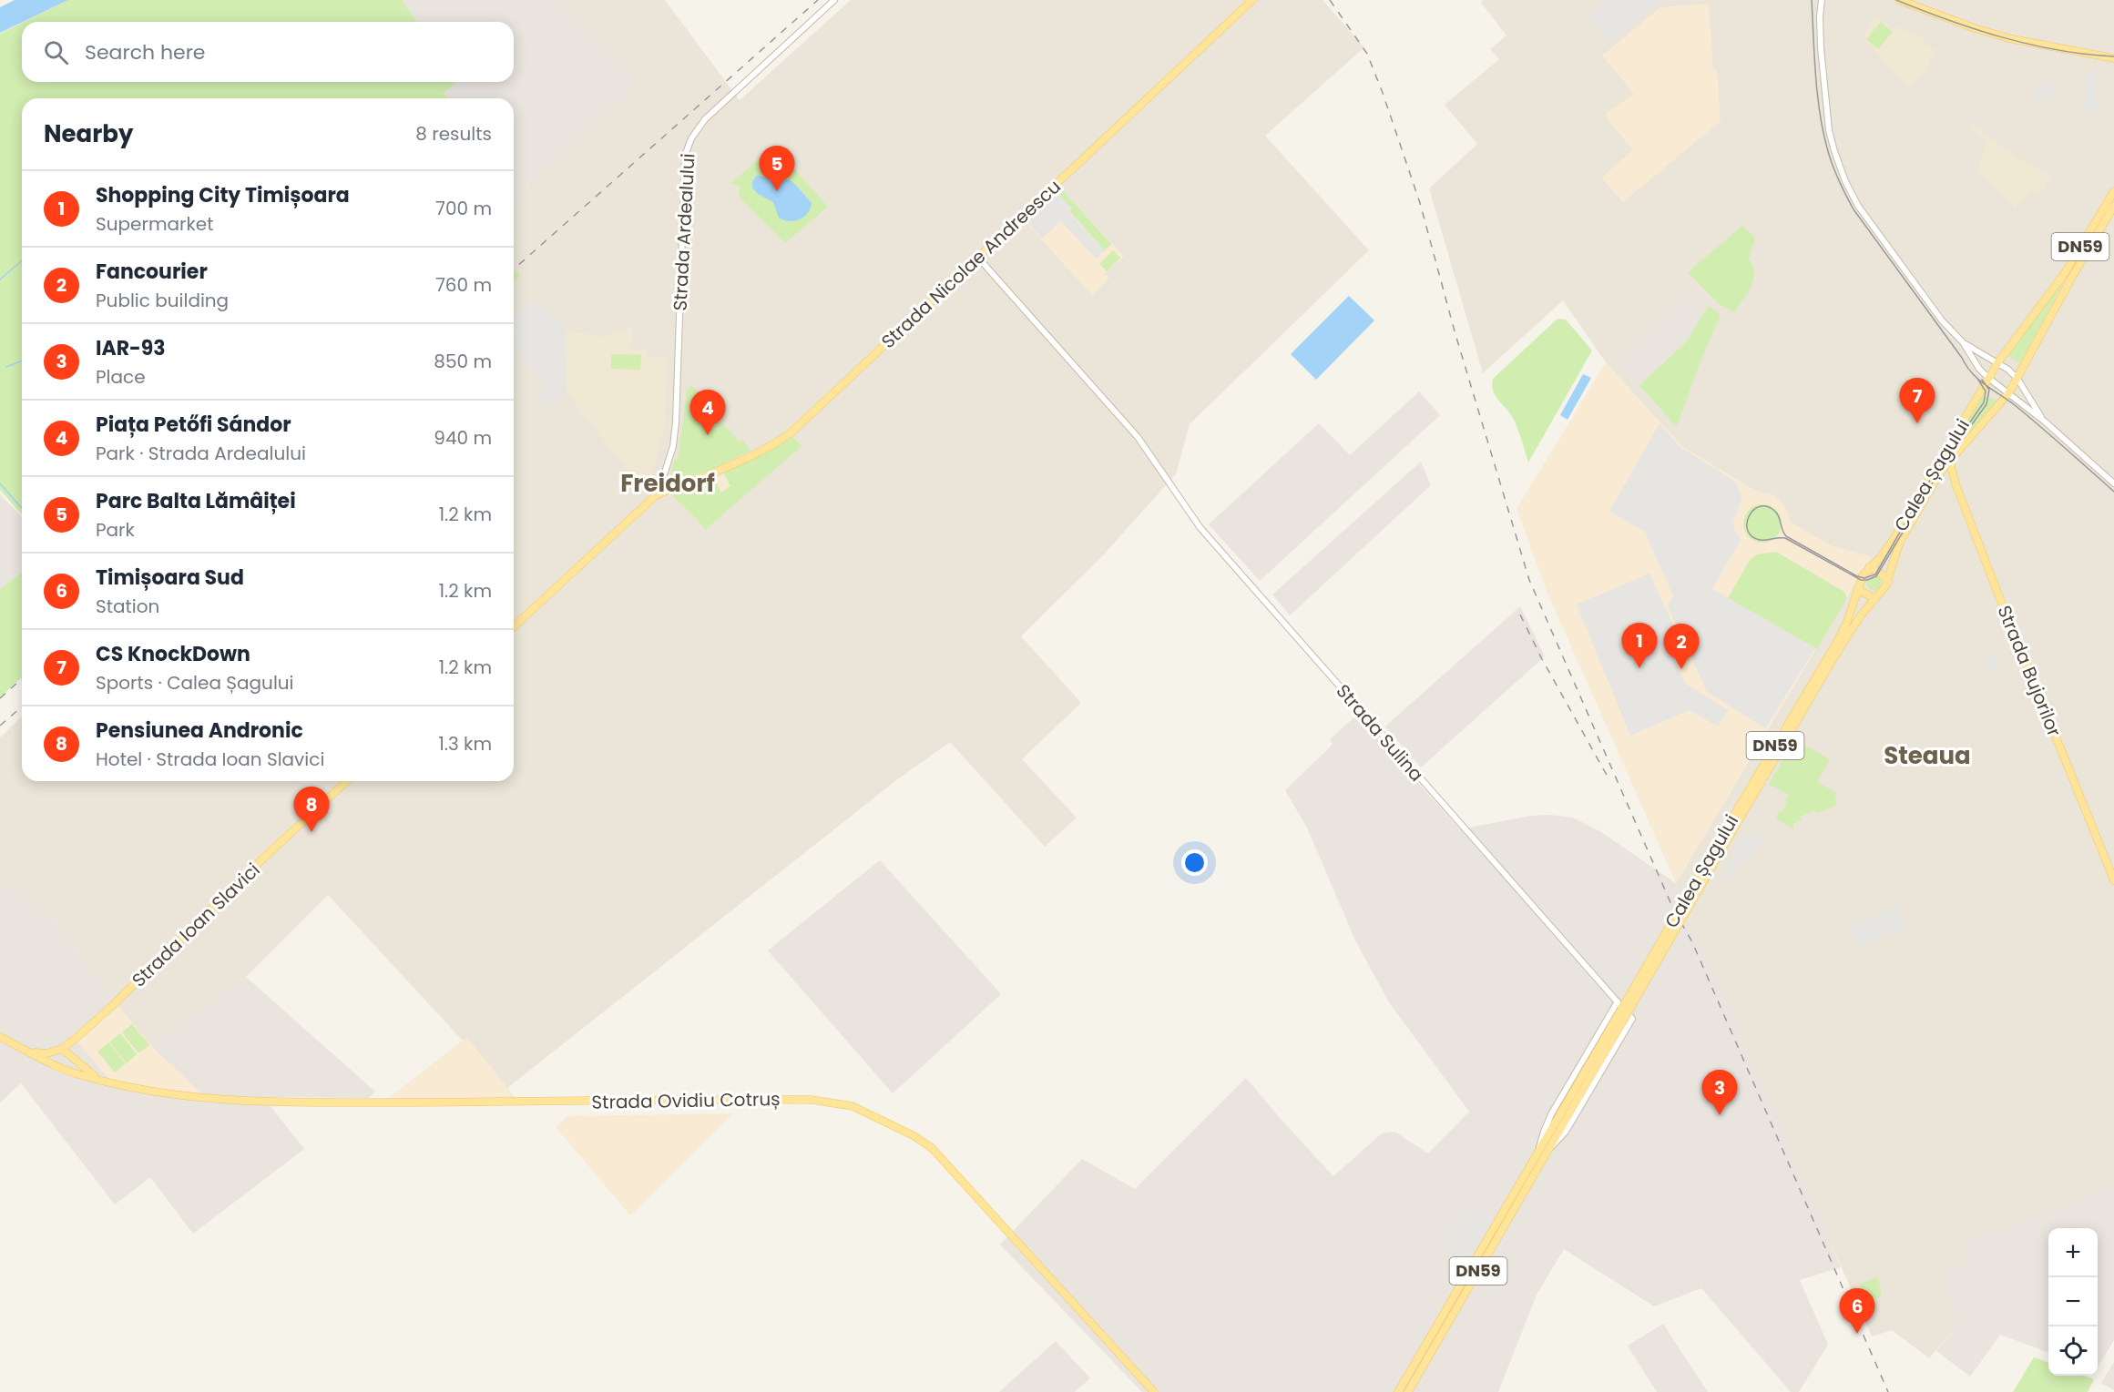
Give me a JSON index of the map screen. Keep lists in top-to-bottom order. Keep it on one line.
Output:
{"streets":{"main road":["DN59","Strada Nicolae Andreescu","Calea Șagului","Strada Bujorilor","Strada Ioan Slavici","Strada Ovidiu Cotruș"],"street":["Strada Ardealului","Strada Sulina"]},"crossings":[["Strada Ardealului","Strada Nicolae Andreescu"],["DN59","Calea Șagului"],["Strada Nicolae Andreescu","Strada Sulina"],["Calea Șagului","Strada Bujorilor"],["Calea Șagului","Strada Sulina"],["Strada Ioan Slavici","Strada Ovidiu Cotruș"]],"districts":["Freidorf","Steaua"],"page":{"search":"Search here","heading":["Nearby","8 results"],"pins":["5","7","4","1","2","8","3","6"],"list":[{"mark":"1","name":"Shopping City Timișoara","note":"Supermarket","value":"700 m"},{"mark":"2","name":"Fancourier","note":"Public building","value":"760 m"},{"mark":"3","name":"IAR-93","note":"Place","value":"850 m"},{"mark":"4","name":"Piața Petőfi Sándor","note":"Park · Strada Ardealului","value":"940 m"},{"mark":"5","name":"Parc Balta Lămâiței","note":"Park","value":"1.2 km"},{"mark":"6","name":"Timișoara Sud","note":"Station","value":"1.2 km"},{"mark":"7","name":"CS KnockDown","note":"Sports · Calea Șagului","value":"1.2 km"},{"mark":"8","name":"Pensiunea Andronic","note":"Hotel · Strada Ioan Slavici","value":"1.3 km"}],"map_buttons":["+","−"]}}
